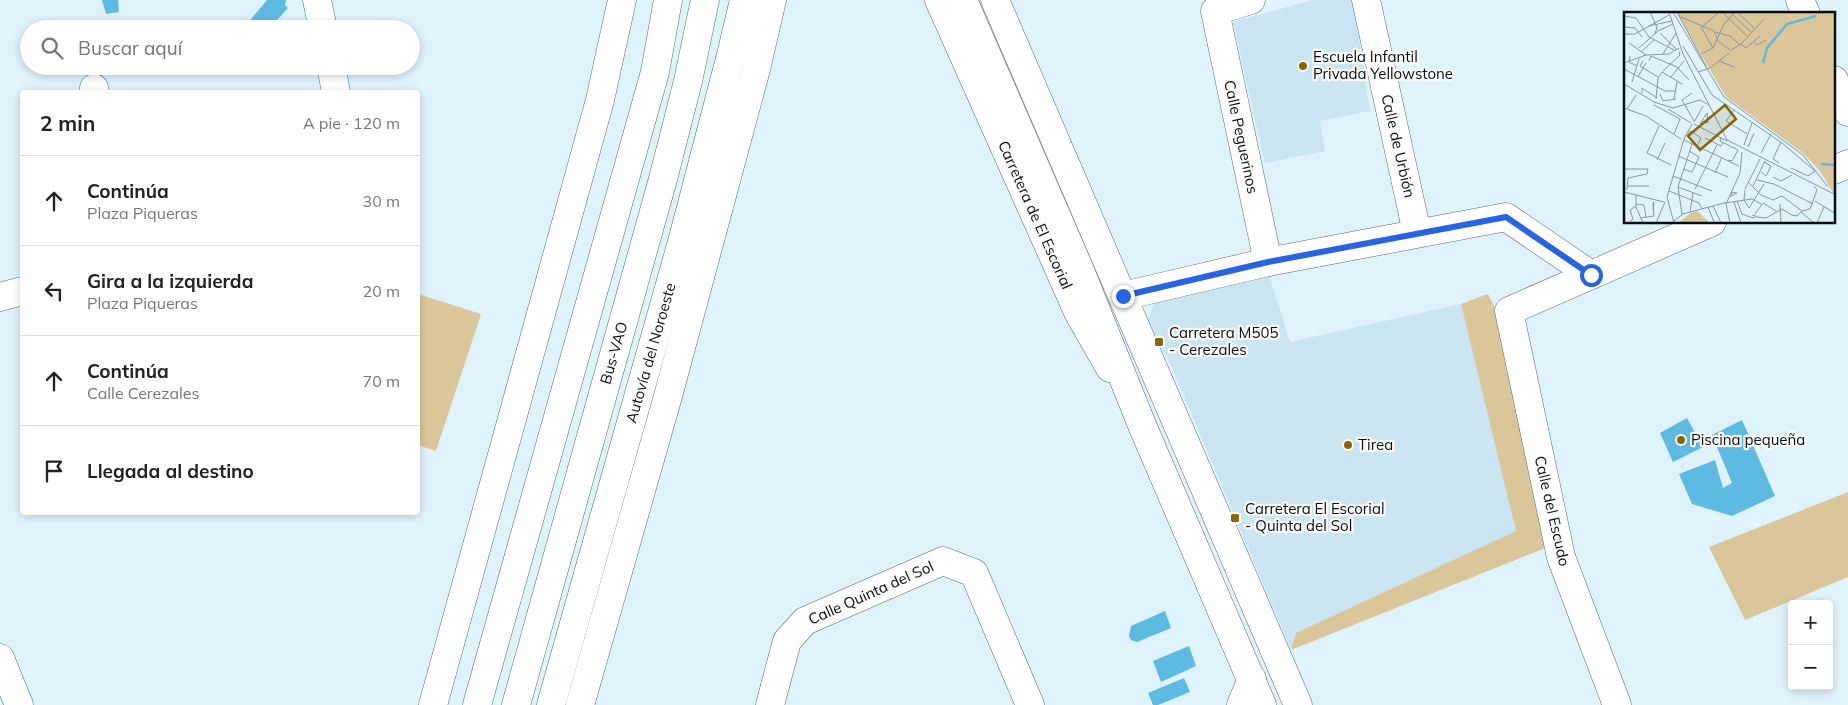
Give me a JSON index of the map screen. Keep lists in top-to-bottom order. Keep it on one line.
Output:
{"streets":{"main road":["Calle Peguerinos","Calle de Urbión","Carretera de El Escorial","Bus-VAO","Autovía del Noroeste","Calle del Escudo","Calle Quinta del Sol"]},"places":{"other":["Escuela Infantil Privada Yellowstone","Piscina pequeña","Tirea"],"transit":["Carretera M505 - Cerezales","Carretera El Escorial - Quinta del Sol"]},"page":{"search":"Buscar aquí","heading":["2 min","A pie · 120 m"],"list":[["Continúa","Plaza Piqueras","30 m"],["Gira a la izquierda","Plaza Piqueras","20 m"],["Continúa","Calle Cerezales","70 m"],"Llegada al destino"],"map_buttons":["+","−"]}}
